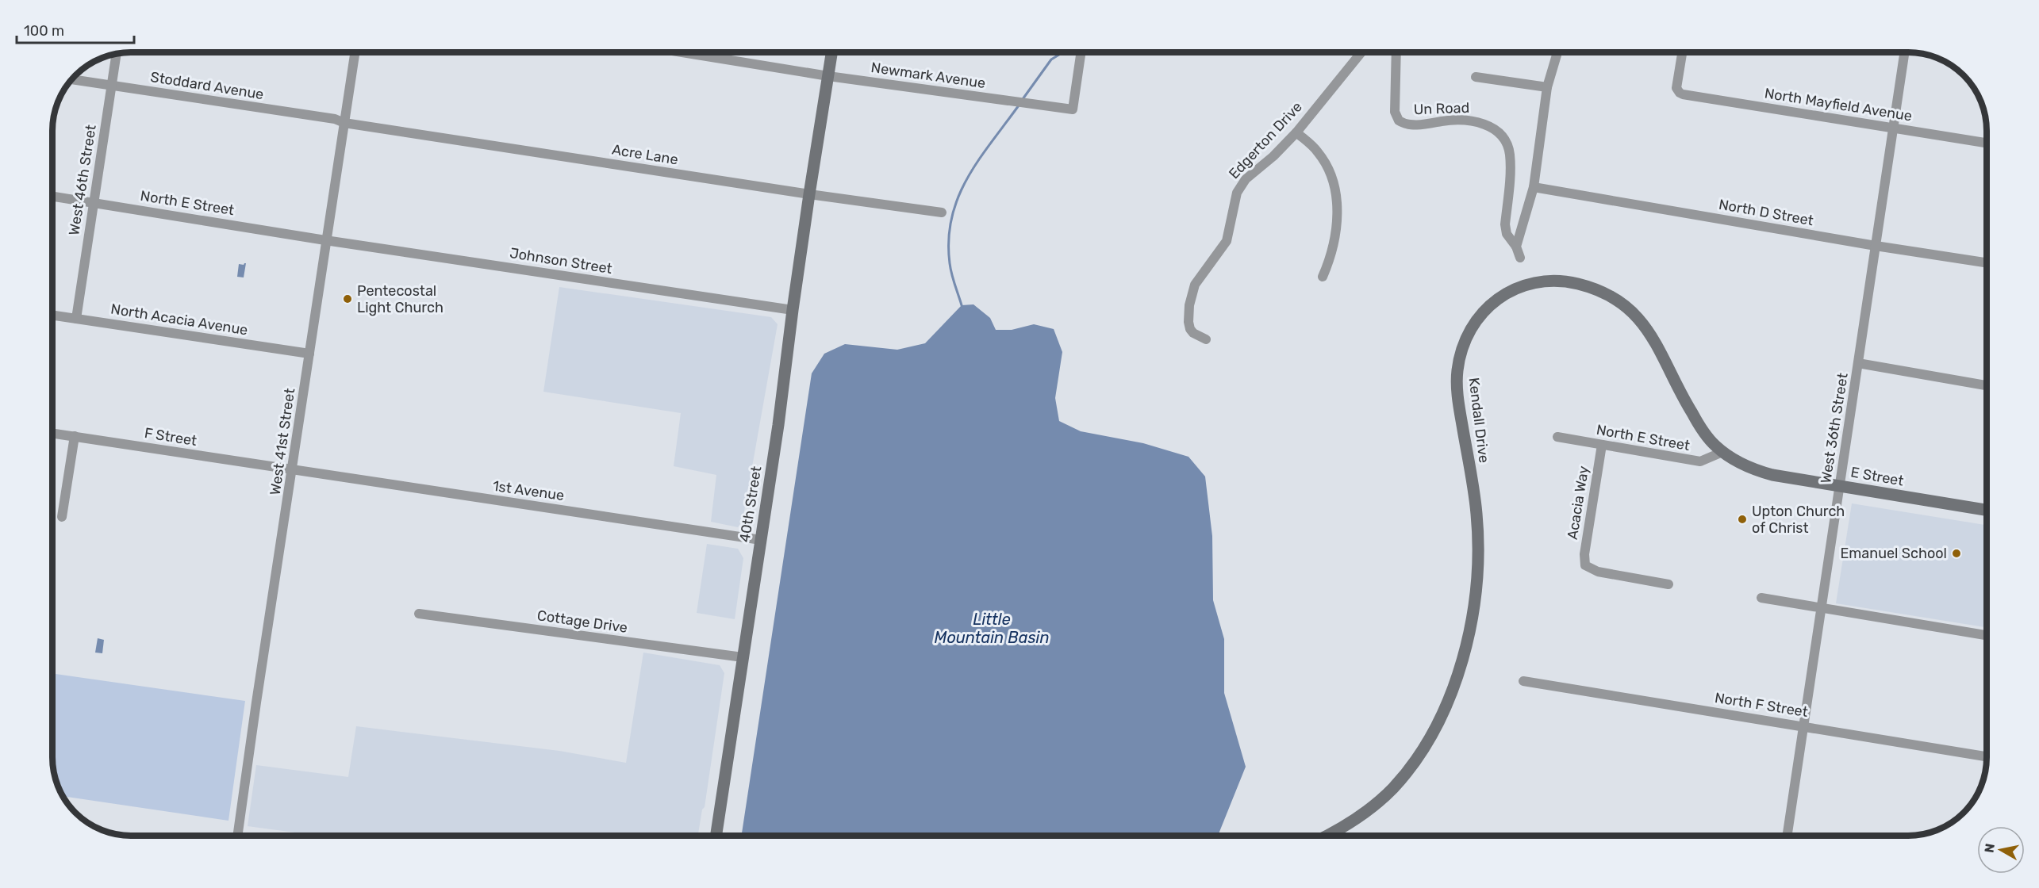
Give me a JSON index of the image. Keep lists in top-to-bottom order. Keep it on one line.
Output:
{"streets":{"main road":["Kendall Drive","E Street","40th Street"],"street":["Newmark Avenue","Stoddard Avenue","North Mayfield Avenue","Un Road","Edgerton Drive","Acre Lane","West 46th Street","North E Street","North D Street","Johnson Street","North Acacia Avenue","West 36th Street","F Street","West 41st Street","1st Avenue","Acacia Way","Cottage Drive","North F Street"]},"crossings":[["Newmark Avenue","40th Street"],["Stoddard Avenue","Acre Lane"],["Stoddard Avenue","West 46th Street"],["Stoddard Avenue","West 41st Street"],["North Mayfield Avenue","West 36th Street"],["Acre Lane","West 41st Street"],["Acre Lane","40th Street"],["West 46th Street","North E Street"],["West 46th Street","North Acacia Avenue"],["North E Street","Johnson Street"],["North E Street","Kendall Drive"],["North E Street","West 41st Street"],["North E Street","Acacia Way"],["North D Street","West 36th Street"],["Johnson Street","West 41st Street"],["Johnson Street","40th Street"],["North Acacia Avenue","West 41st Street"],["Kendall Drive","E Street"],["West 36th Street","E Street"],["West 36th Street","North F Street"],["F Street","West 41st Street"],["F Street","1st Avenue"],["West 41st Street","1st Avenue"],["1st Avenue","40th Street"],["40th Street","Cottage Drive"]],"water":["Little Mountain Basin"],"places":["Pentecostal Light Church","Upton Church of Christ","Emanuel School"],"scale_bar":"100 m","north":"left"}
